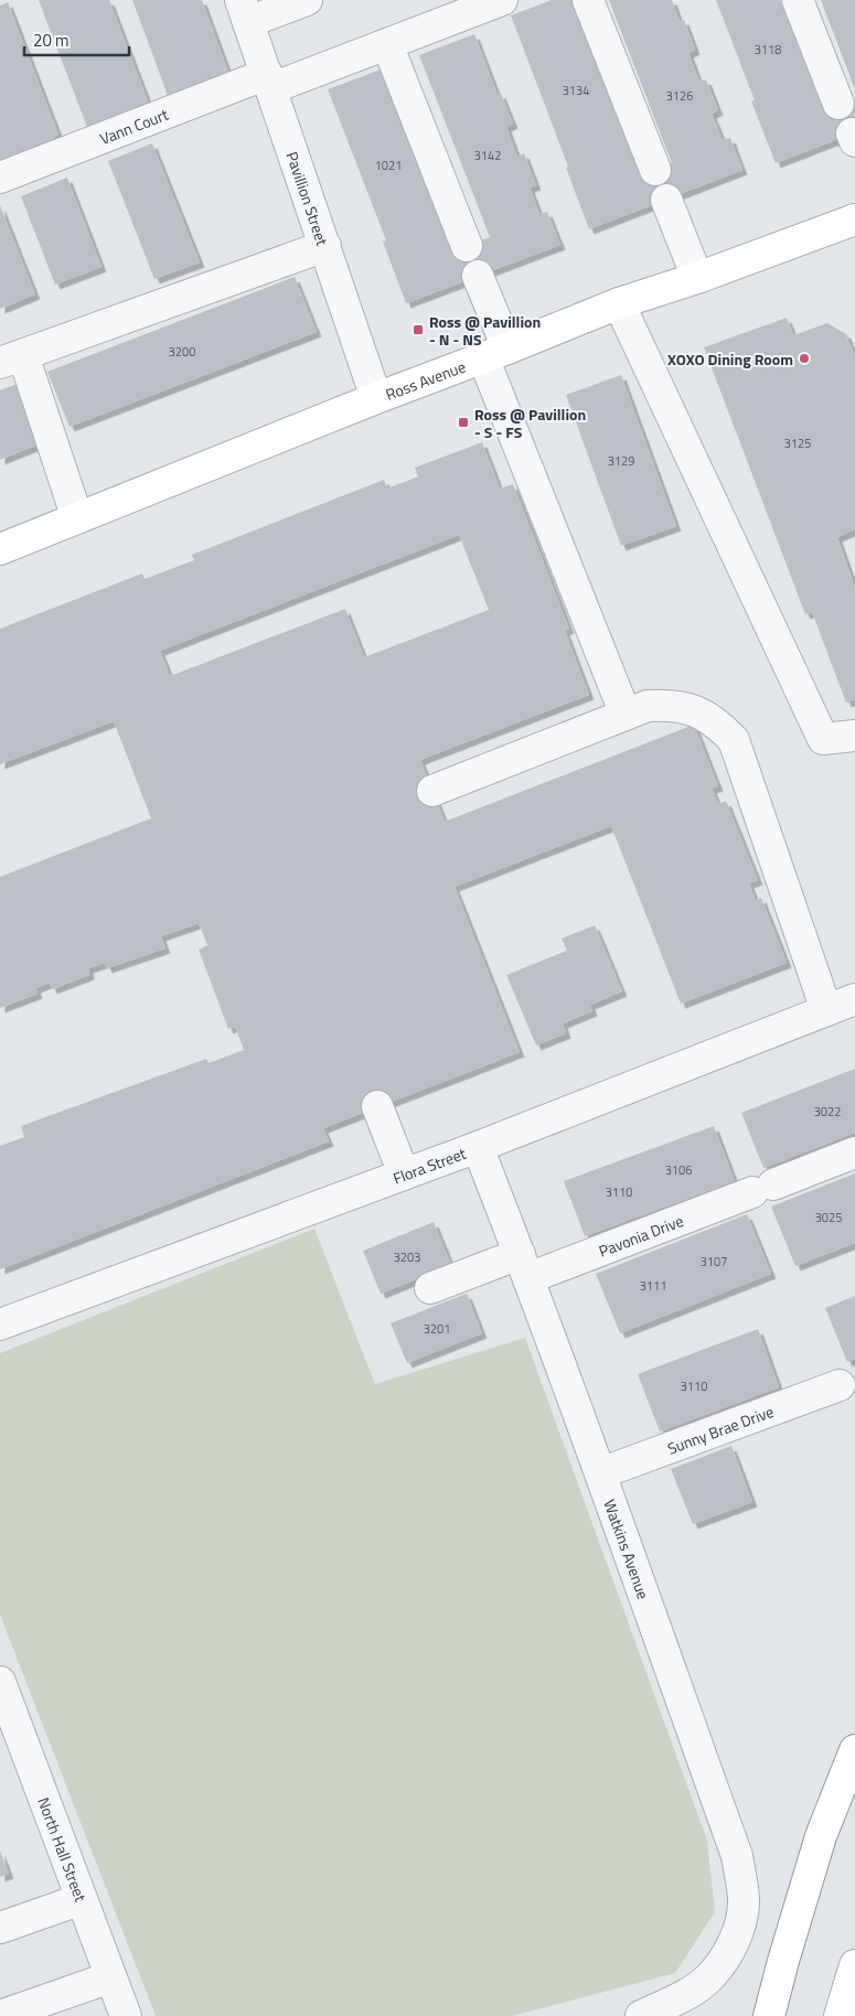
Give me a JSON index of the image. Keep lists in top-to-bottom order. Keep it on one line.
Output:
{"streets":{"main road":["Ross Avenue"],"street":["Vann Court","Pavillion Street","Flora Street","Pavonia Drive","Sunny Brae Drive","Watkins Avenue","North Hall Street"]},"crossings":[["Vann Court","Pavillion Street"],["Pavillion Street","Ross Avenue"],["Flora Street","Watkins Avenue"],["Pavonia Drive","Watkins Avenue"],["Sunny Brae Drive","Watkins Avenue"]],"places":{"transit":["Ross @ Pavillion - N - NS","Ross @ Pavillion - S - FS"],"other":["XOXO Dining Room"]},"house_numbers":["3118","3134","3126","3142","1021","3200","3125","3129","3022","3106","3110","3025","3203","3107","3111","3201","3110"],"scale_bar":"20 m"}
